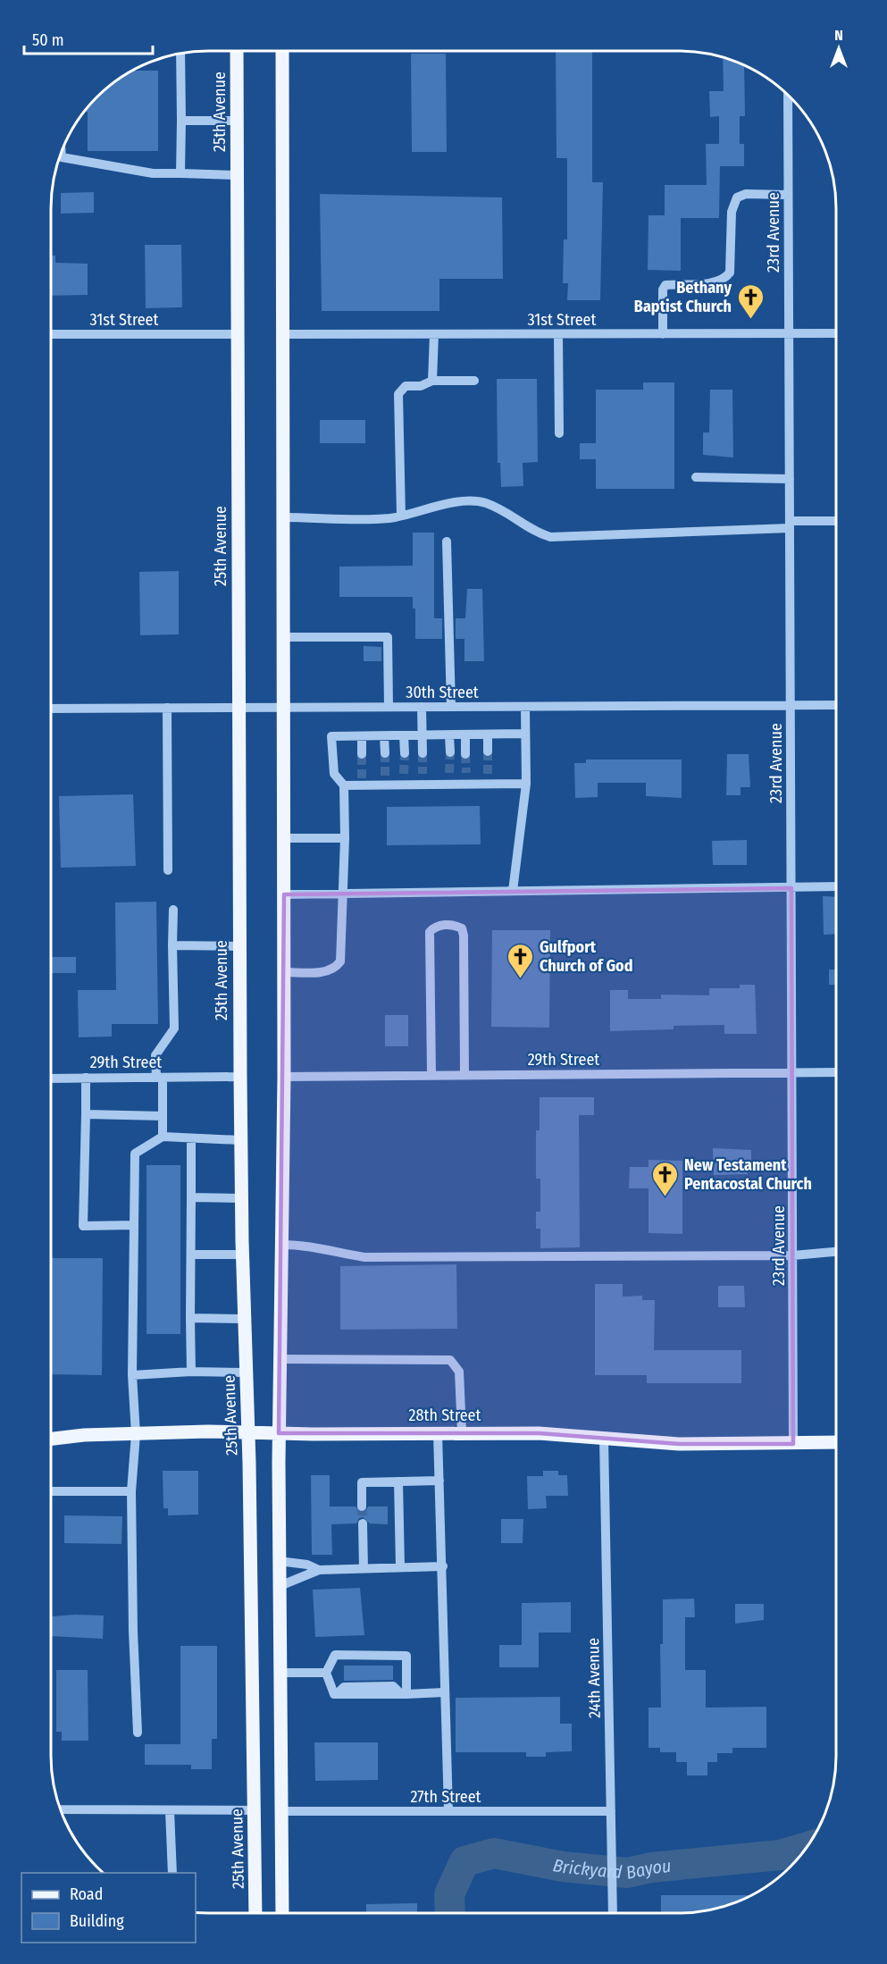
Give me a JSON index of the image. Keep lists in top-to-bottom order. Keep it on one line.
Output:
{"streets":{"main road":["25th Avenue","28th Street"],"street":["23rd Avenue","31st Street","30th Street","29th Street","24th Avenue","27th Street"]},"crossings":[["25th Avenue","31st Street"],["25th Avenue","30th Street"],["25th Avenue","29th Street"],["25th Avenue","28th Street"],["23rd Avenue","31st Street"],["23rd Avenue","30th Street"],["23rd Avenue","29th Street"],["23rd Avenue","28th Street"],["28th Street","24th Avenue"],["24th Avenue","27th Street"]],"water":["Brickyard Bayou"],"places":{"church":["Bethany Baptist Church","Gulfport Church of God","New Testament Pentacostal Church"]},"legend":["Road","Building"],"scale_bar":"50 m","north":"top"}
